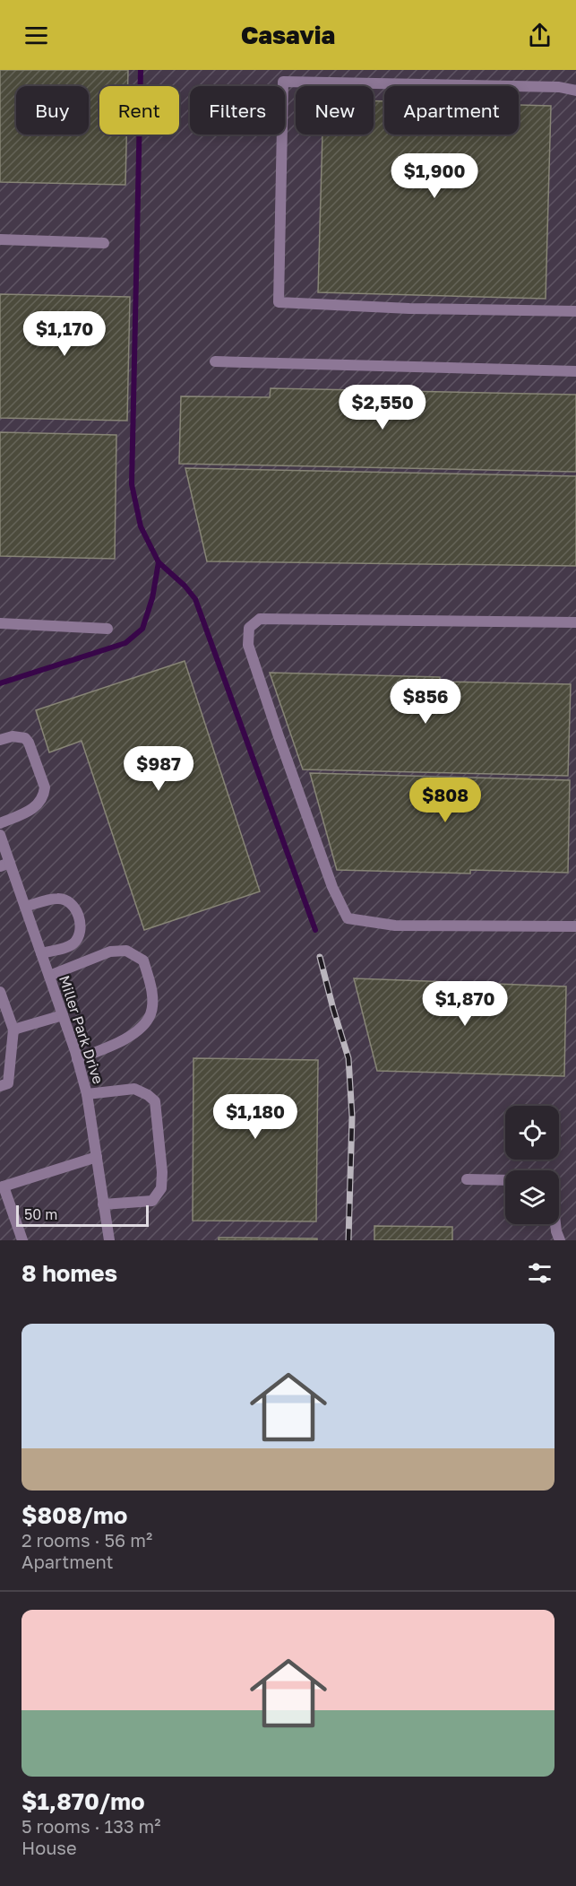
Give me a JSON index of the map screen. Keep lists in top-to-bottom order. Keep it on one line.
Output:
{"streets":{"street":["Miller Park Drive"]},"scale_bar":"50 m","page":{"header":"Casavia","chip":["Buy","Rent","Filters","New","Apartment"],"price":["$1,900","$1,170","$2,550","$856","$987","$808","$1,870","$1,180"],"scale":"50 m","heading":"8 homes","list":[{"name":"$808/mo","note":"2 rooms · 56 m² · Apartment"},{"name":"$1,870/mo","note":"5 rooms · 133 m² · House"}]}}
